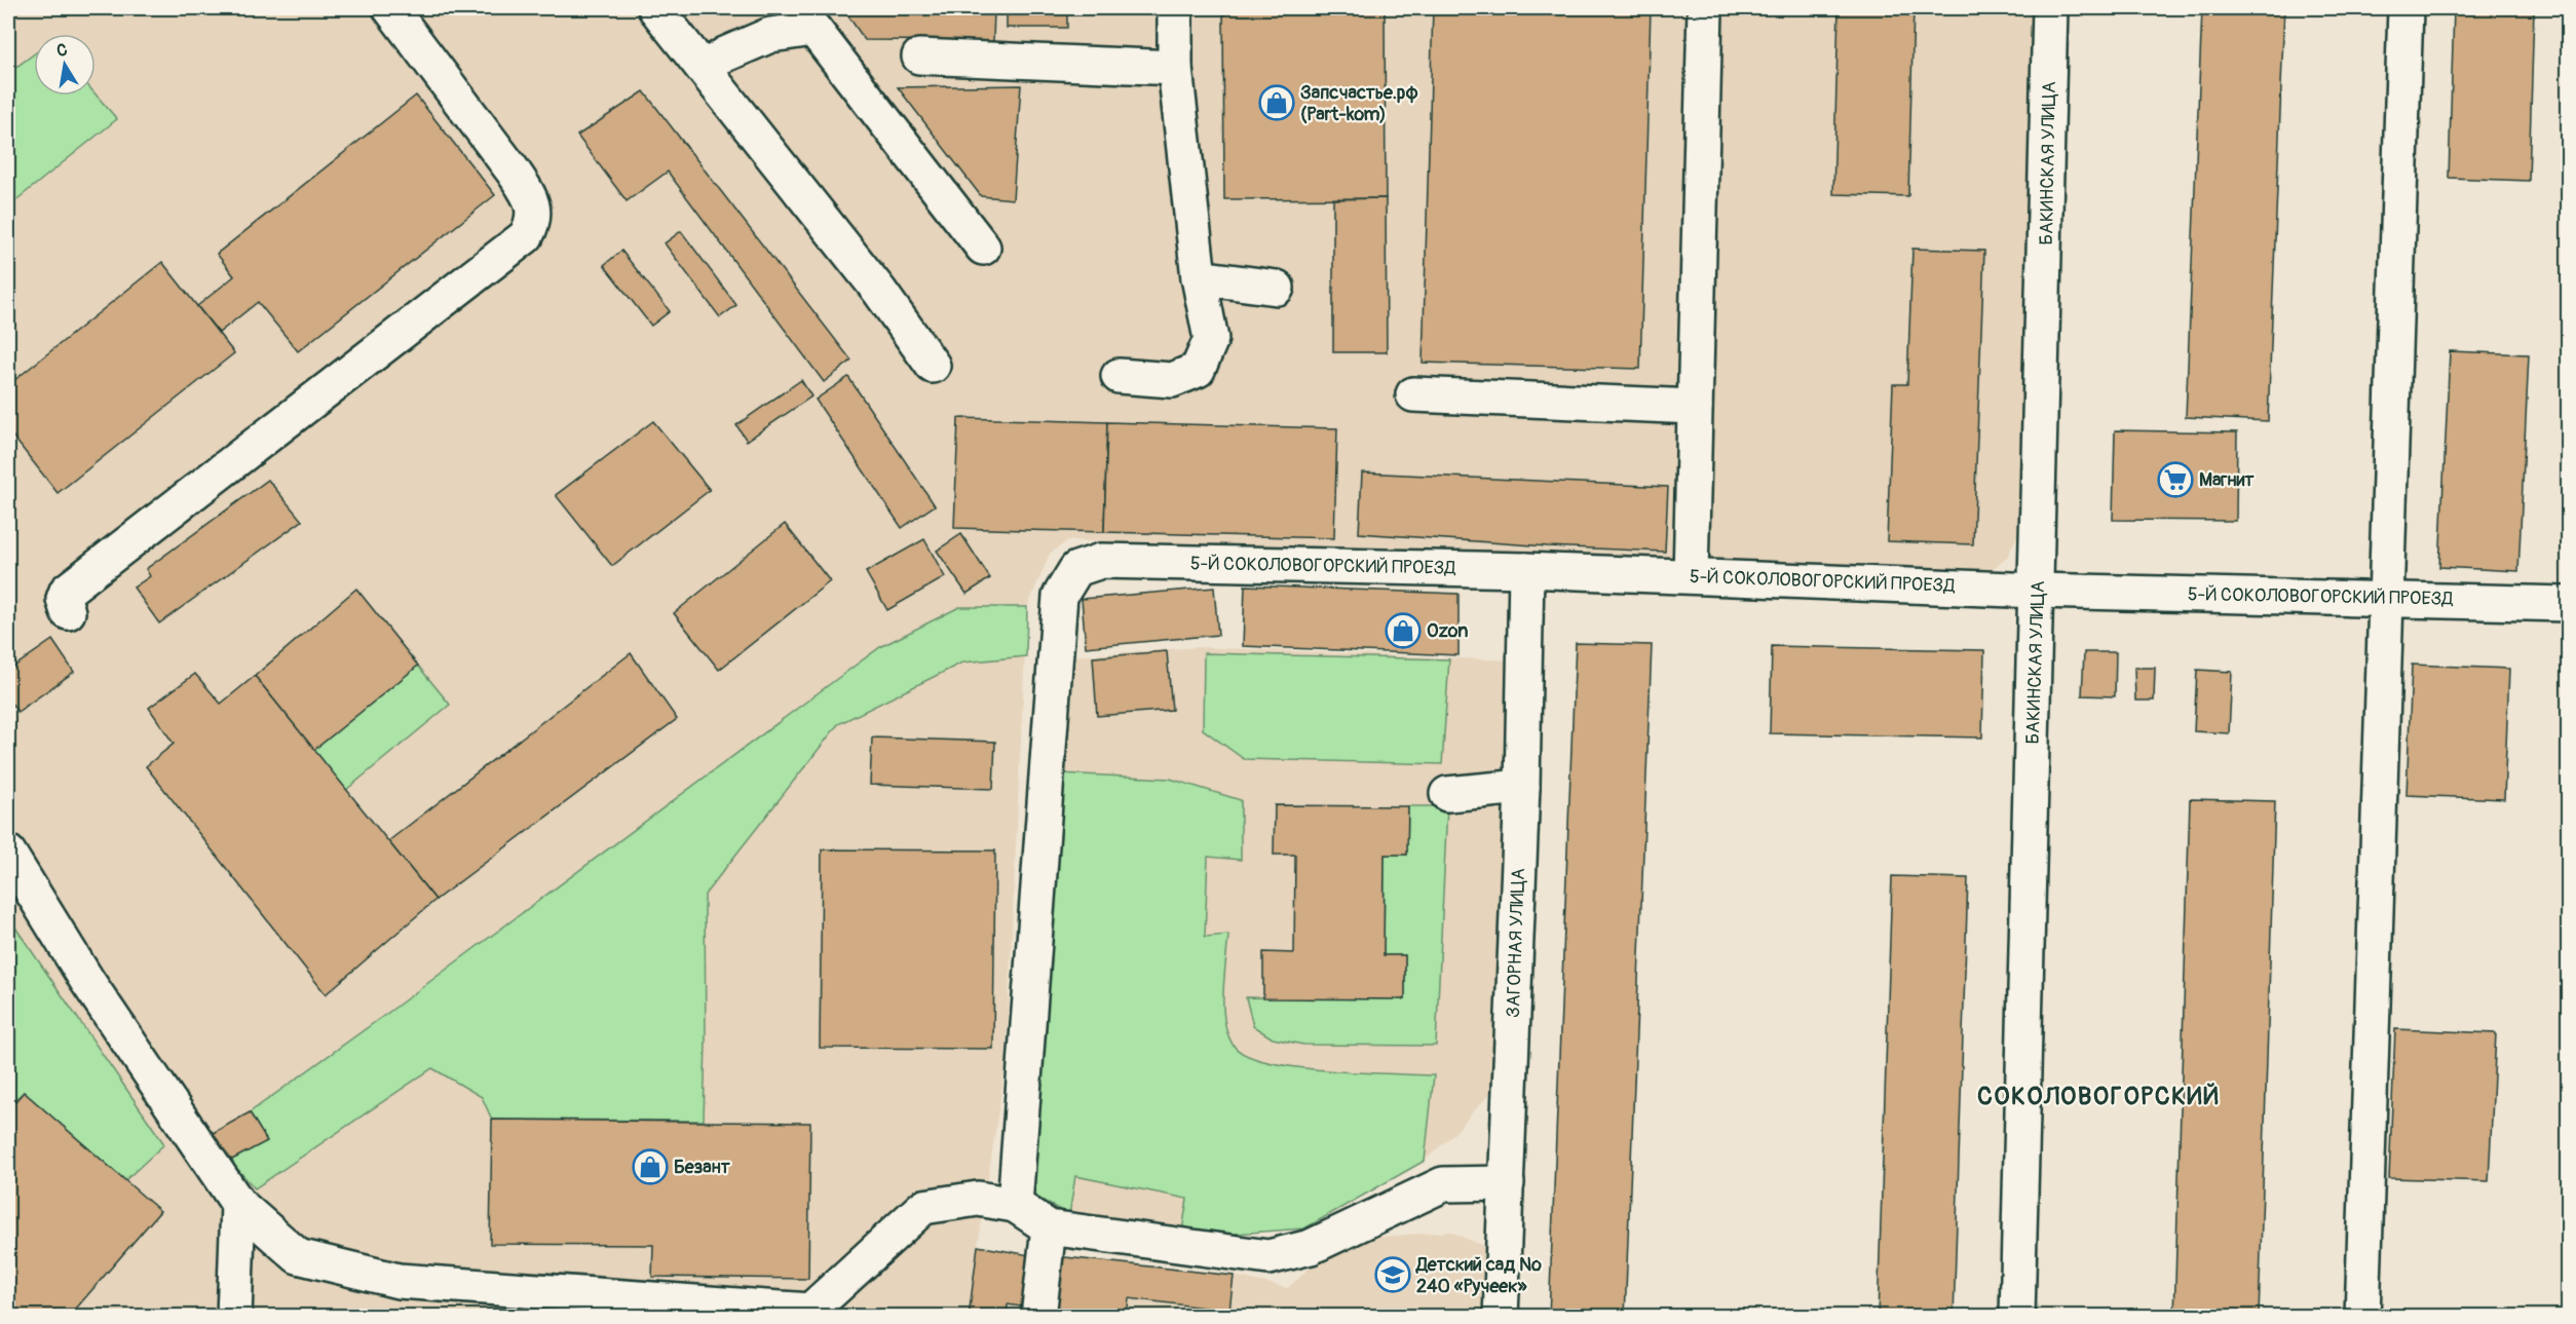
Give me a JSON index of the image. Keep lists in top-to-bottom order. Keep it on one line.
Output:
{"streets":{"street":["БАКИНСКАЯ УЛИЦА","5-Й СОКОЛОВОГОРСКИЙ ПРОЕЗД","ЗАГОРНАЯ УЛИЦА"]},"crossings":[["БАКИНСКАЯ УЛИЦА","5-Й СОКОЛОВОГОРСКИЙ ПРОЕЗД"],["5-Й СОКОЛОВОГОРСКИЙ ПРОЕЗД","ЗАГОРНАЯ УЛИЦА"]],"districts":["СОКОЛОВОГОРСКИЙ"],"places":{"shop":["Запсчастье.рф (Part-kom)","Ozon","Безант"],"supermarket":["Магнит"],"school or university":["Детский сад № 240 «Ручеек»"]},"north":"top"}
